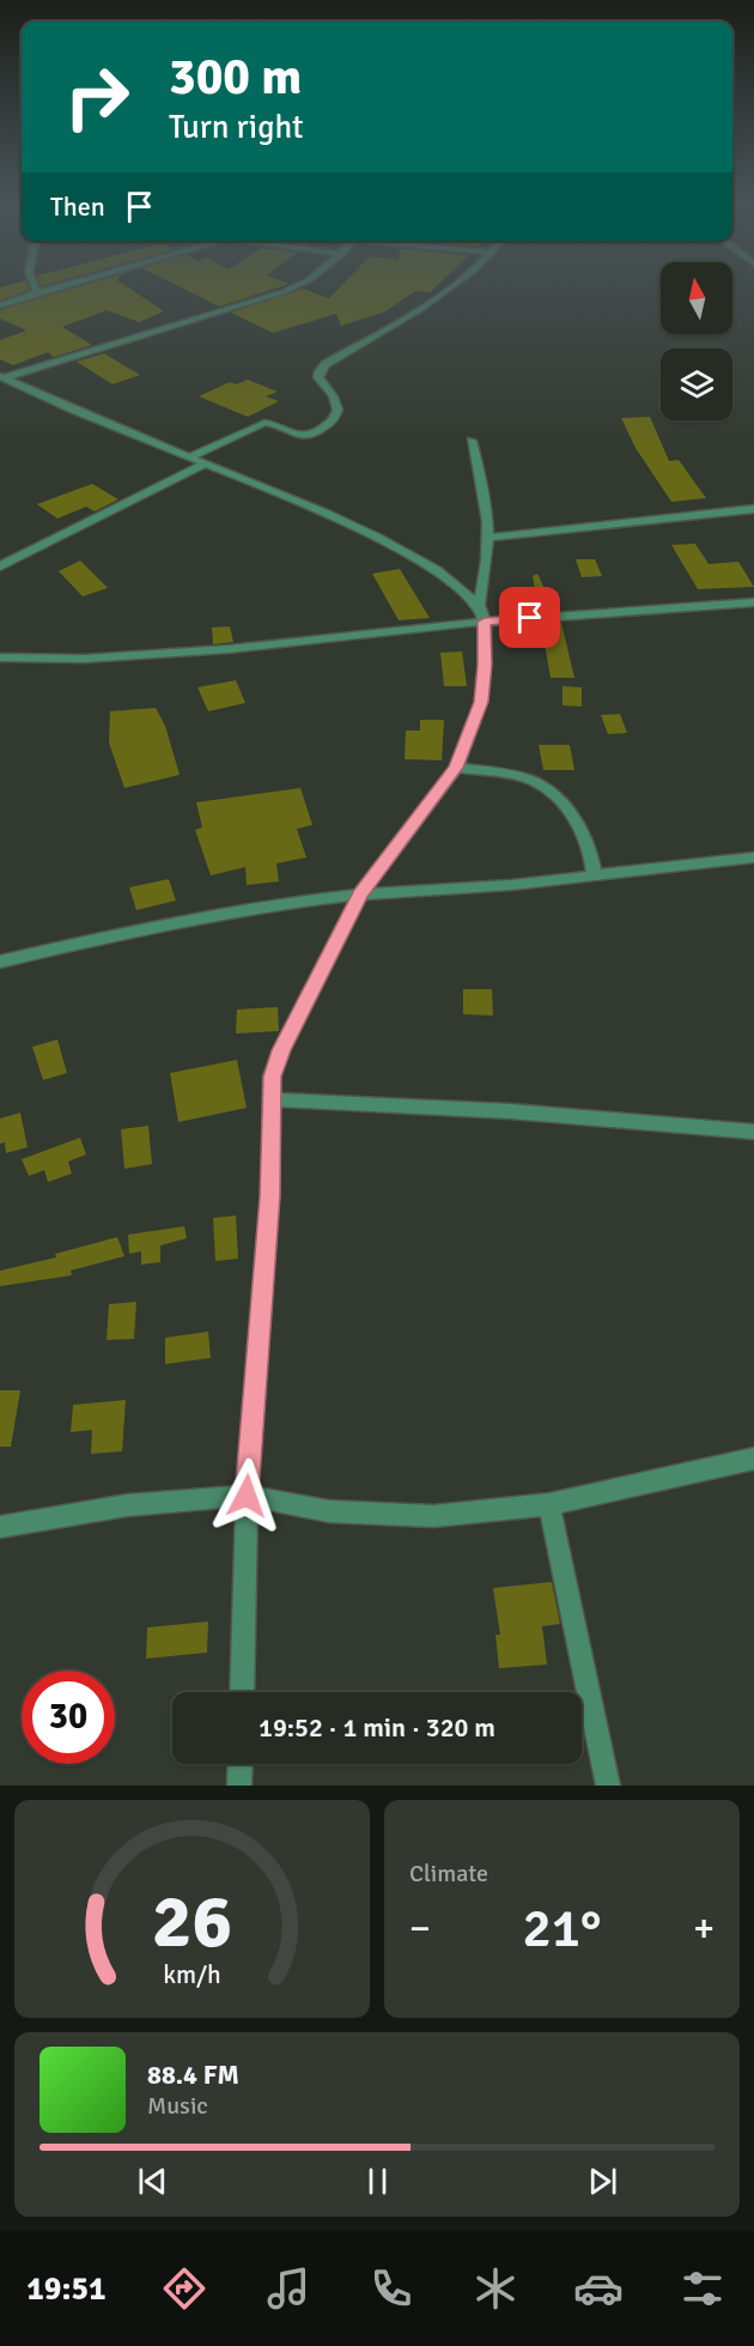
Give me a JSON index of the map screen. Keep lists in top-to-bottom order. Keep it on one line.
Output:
{"north":"top","page":{"turn":["300 m","Turn right"],"then":"Then","limit":"30","trip":"19:52 · 1 min · 320 m","tile":"Climate","heat":["−","21°","+"],"song":["88.4 FM","Music"],"tabs":"19:51","gauge":["26","km/h"]}}
